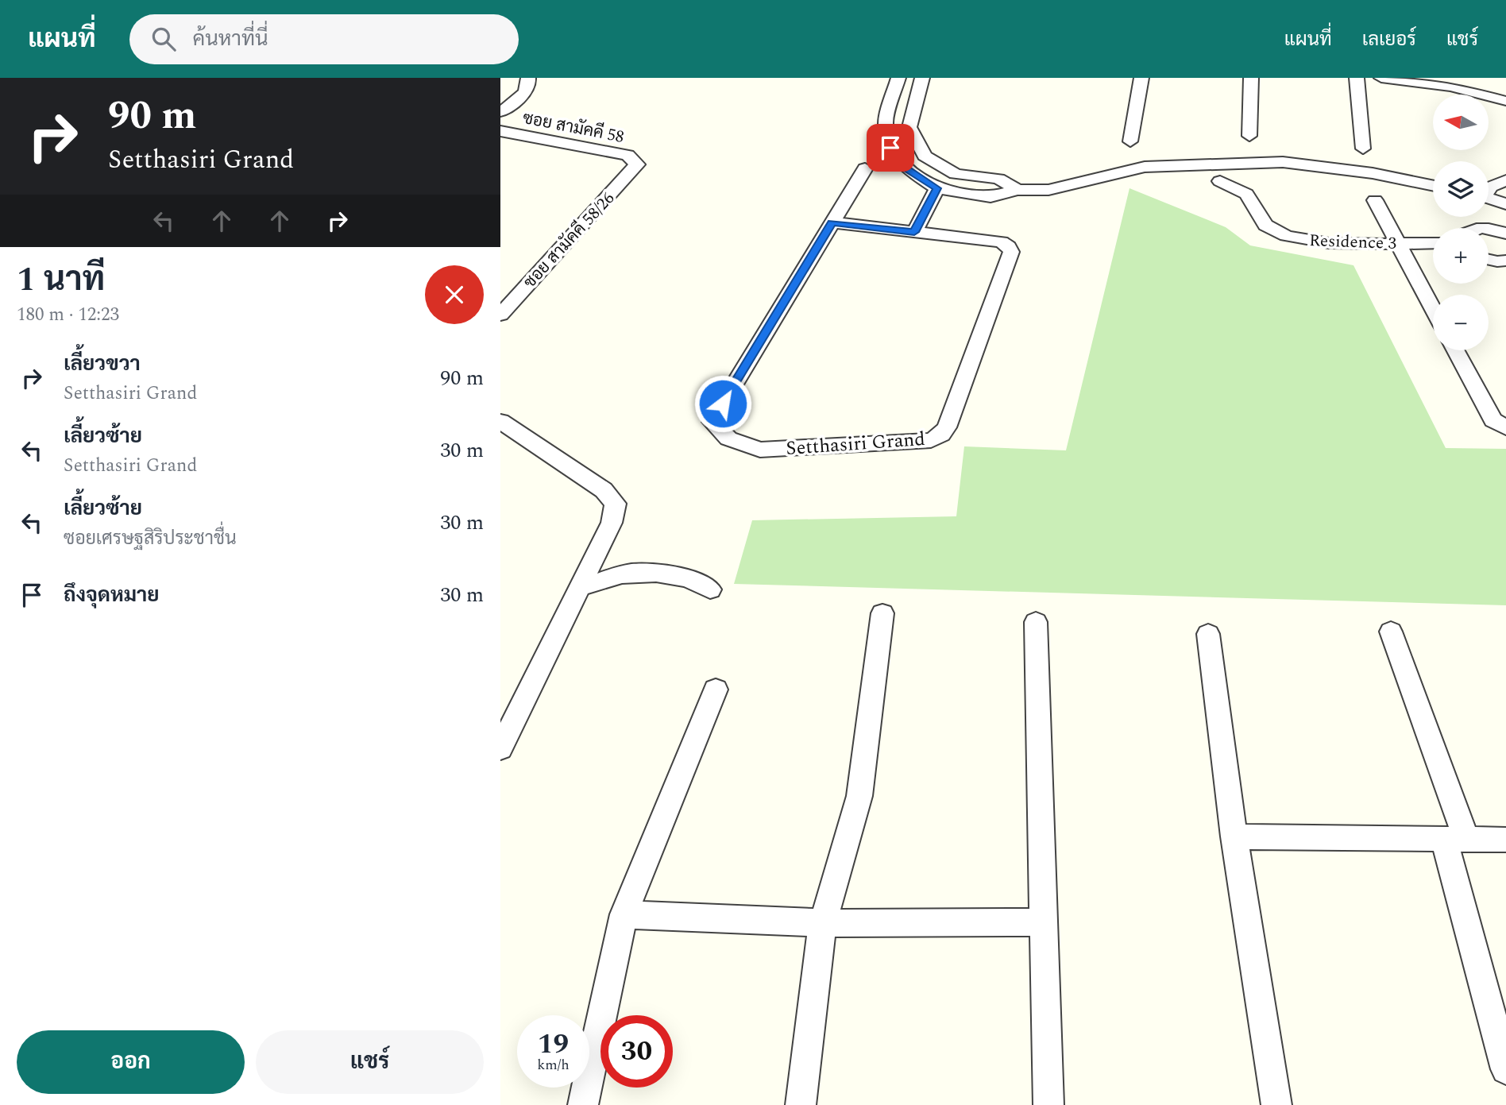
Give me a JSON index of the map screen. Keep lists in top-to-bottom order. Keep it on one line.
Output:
{"streets":{"street":["ซอย สามัคคี 58","ซอย สามัคคี 58/26","Residence 3","Setthasiri Grand"]},"crossings":[["ซอย สามัคคี 58","ซอย สามัคคี 58/26"]],"north":"left","page":{"header":"แผนที่","search":"ค้นหาที่นี่","nav":["แผนที่","เลเยอร์","แชร์"],"turn":["90 m","Setthasiri Grand"],"map_buttons":["+","−"],"heading":["1 นาที","180 m · 12:23"],"list":[{"name":"เลี้ยวขวา","note":"Setthasiri Grand","value":"90 m"},{"name":"เลี้ยวซ้าย","note":"Setthasiri Grand","value":"30 m"},{"name":"เลี้ยวซ้าย","note":"ซอยเศรษฐสิริประชาชื่น","value":"30 m"},{"name":"ถึงจุดหมาย","value":"30 m"}],"speed":"19 km/h","limit":"30","buttons":["ออก","แชร์"]}}
